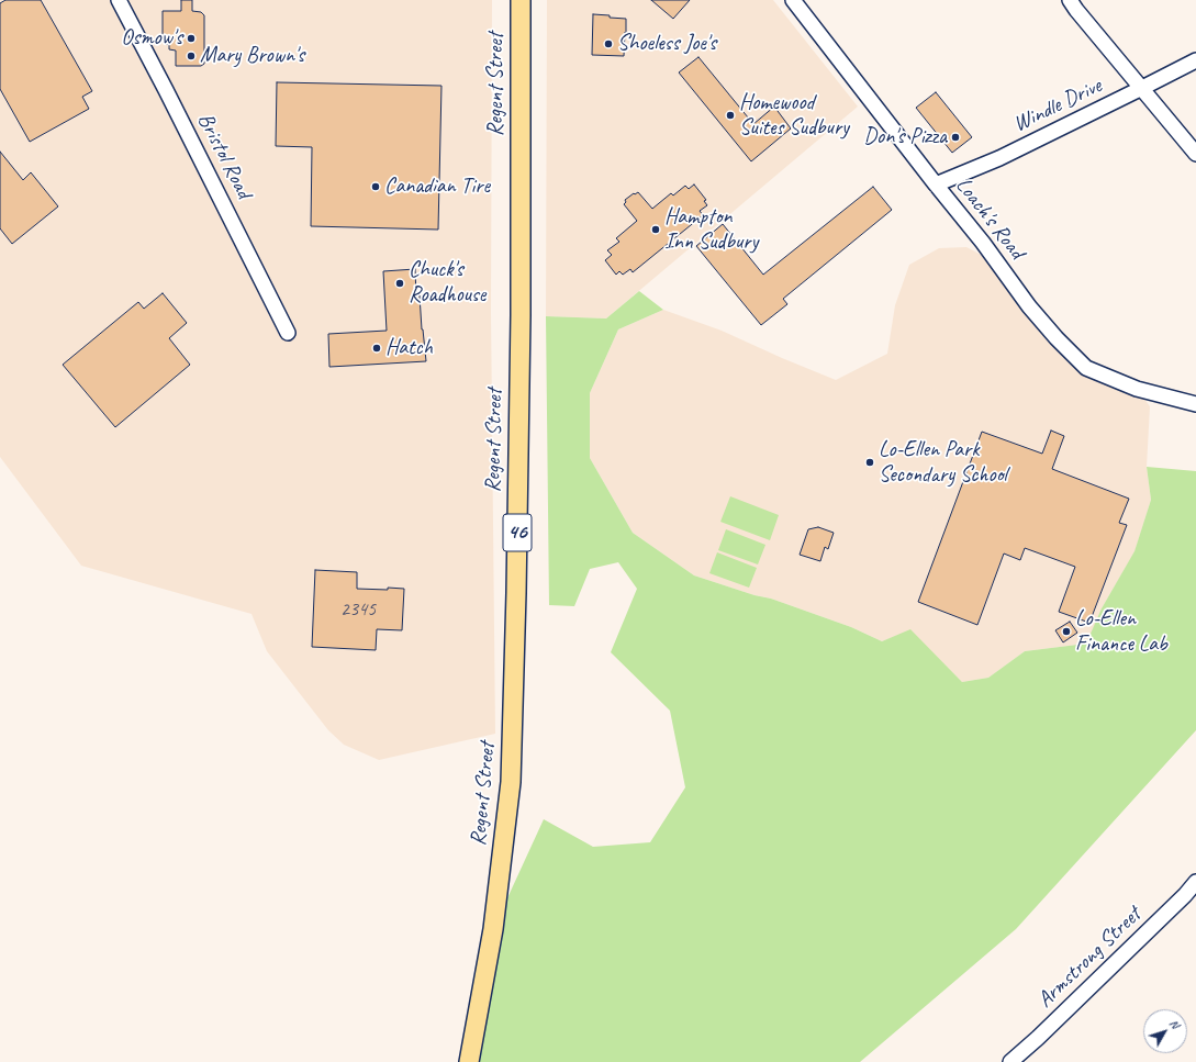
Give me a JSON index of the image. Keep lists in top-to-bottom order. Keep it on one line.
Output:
{"streets":{"main road":["Regent Street","46"],"street":["Windle Drive","Bristol Road","Loach's Road","Armstrong Street"]},"crossings":[["Windle Drive","Loach's Road"]],"places":["Osmow's","Shoeless Joe's","Mary Brown's","Homewood Suites Sudbury","Don's Pizza","Canadian Tire","Hampton Inn Sudbury","Chuck's Roadhouse","Hatch","Lo-Ellen Park Secondary School","Lo-Ellen Finance Lab"],"house_numbers":["2345"],"north":"top right"}
